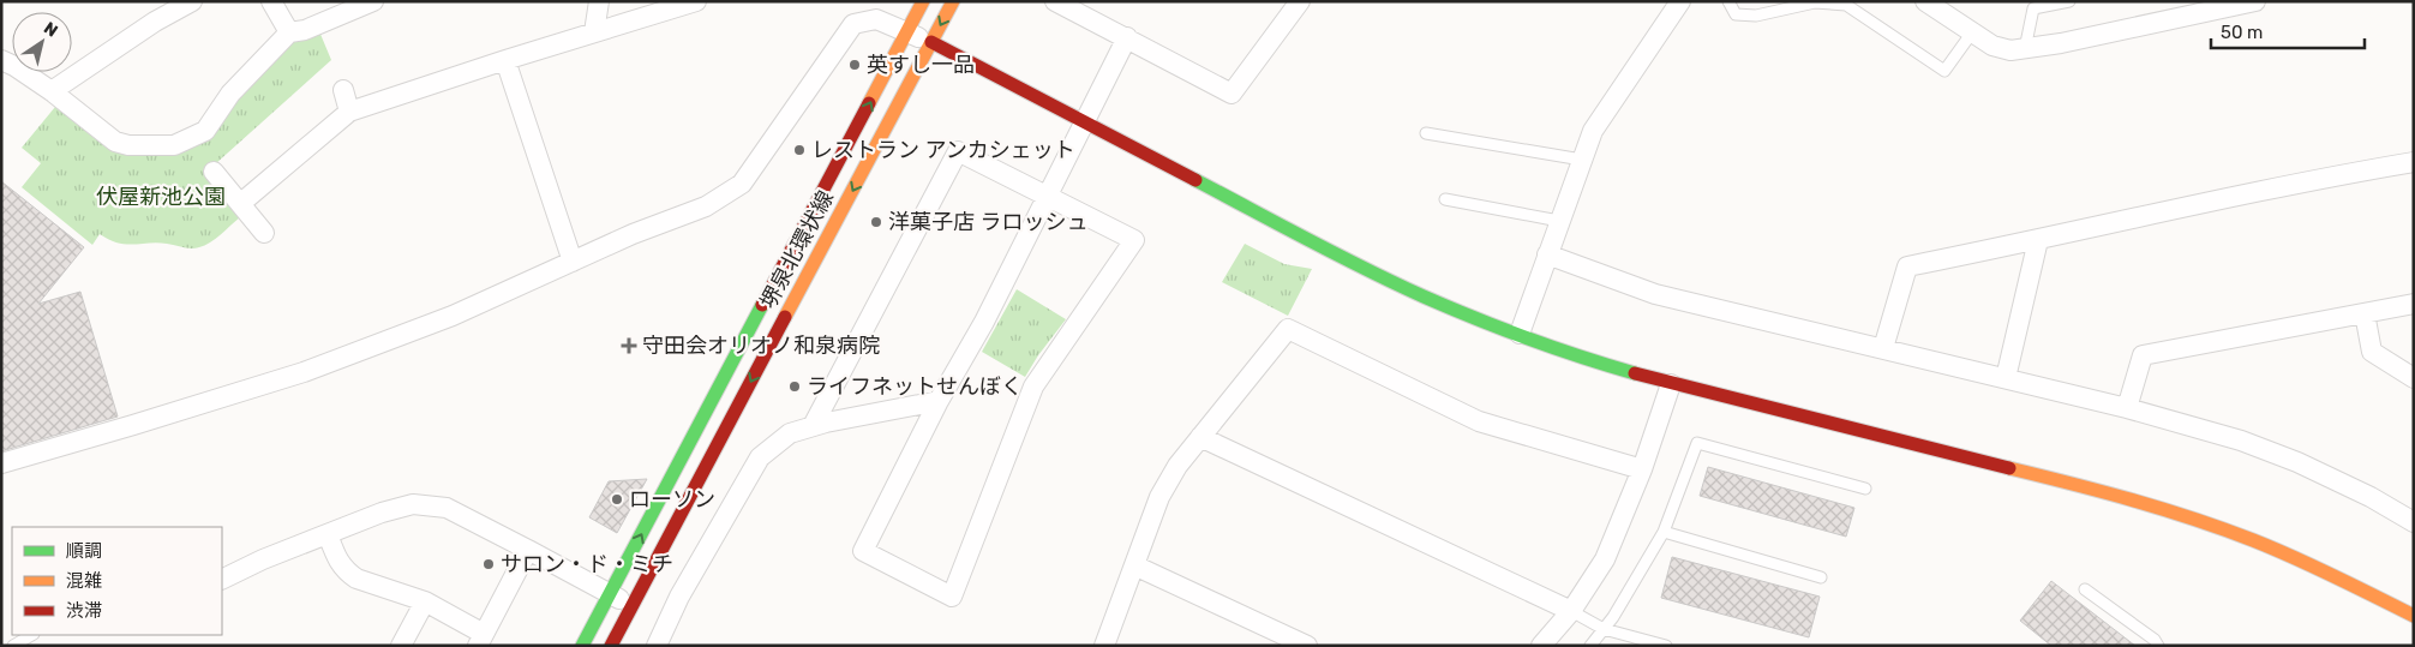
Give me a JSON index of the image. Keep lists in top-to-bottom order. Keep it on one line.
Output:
{"streets":{"street":["堺泉北環状線"]},"parks":["伏屋新池公園"],"places":{"other":["英すし一品","レストラン アンカシェット","洋菓子店 ラロッシュ","ライフネットせんぼく","ローソン","サロン・ド・ミチ"],"health":["守田会オリオノ和泉病院"]},"legend":["順調","混雑","渋滞"],"scale_bar":"50 m","north":"top right"}
